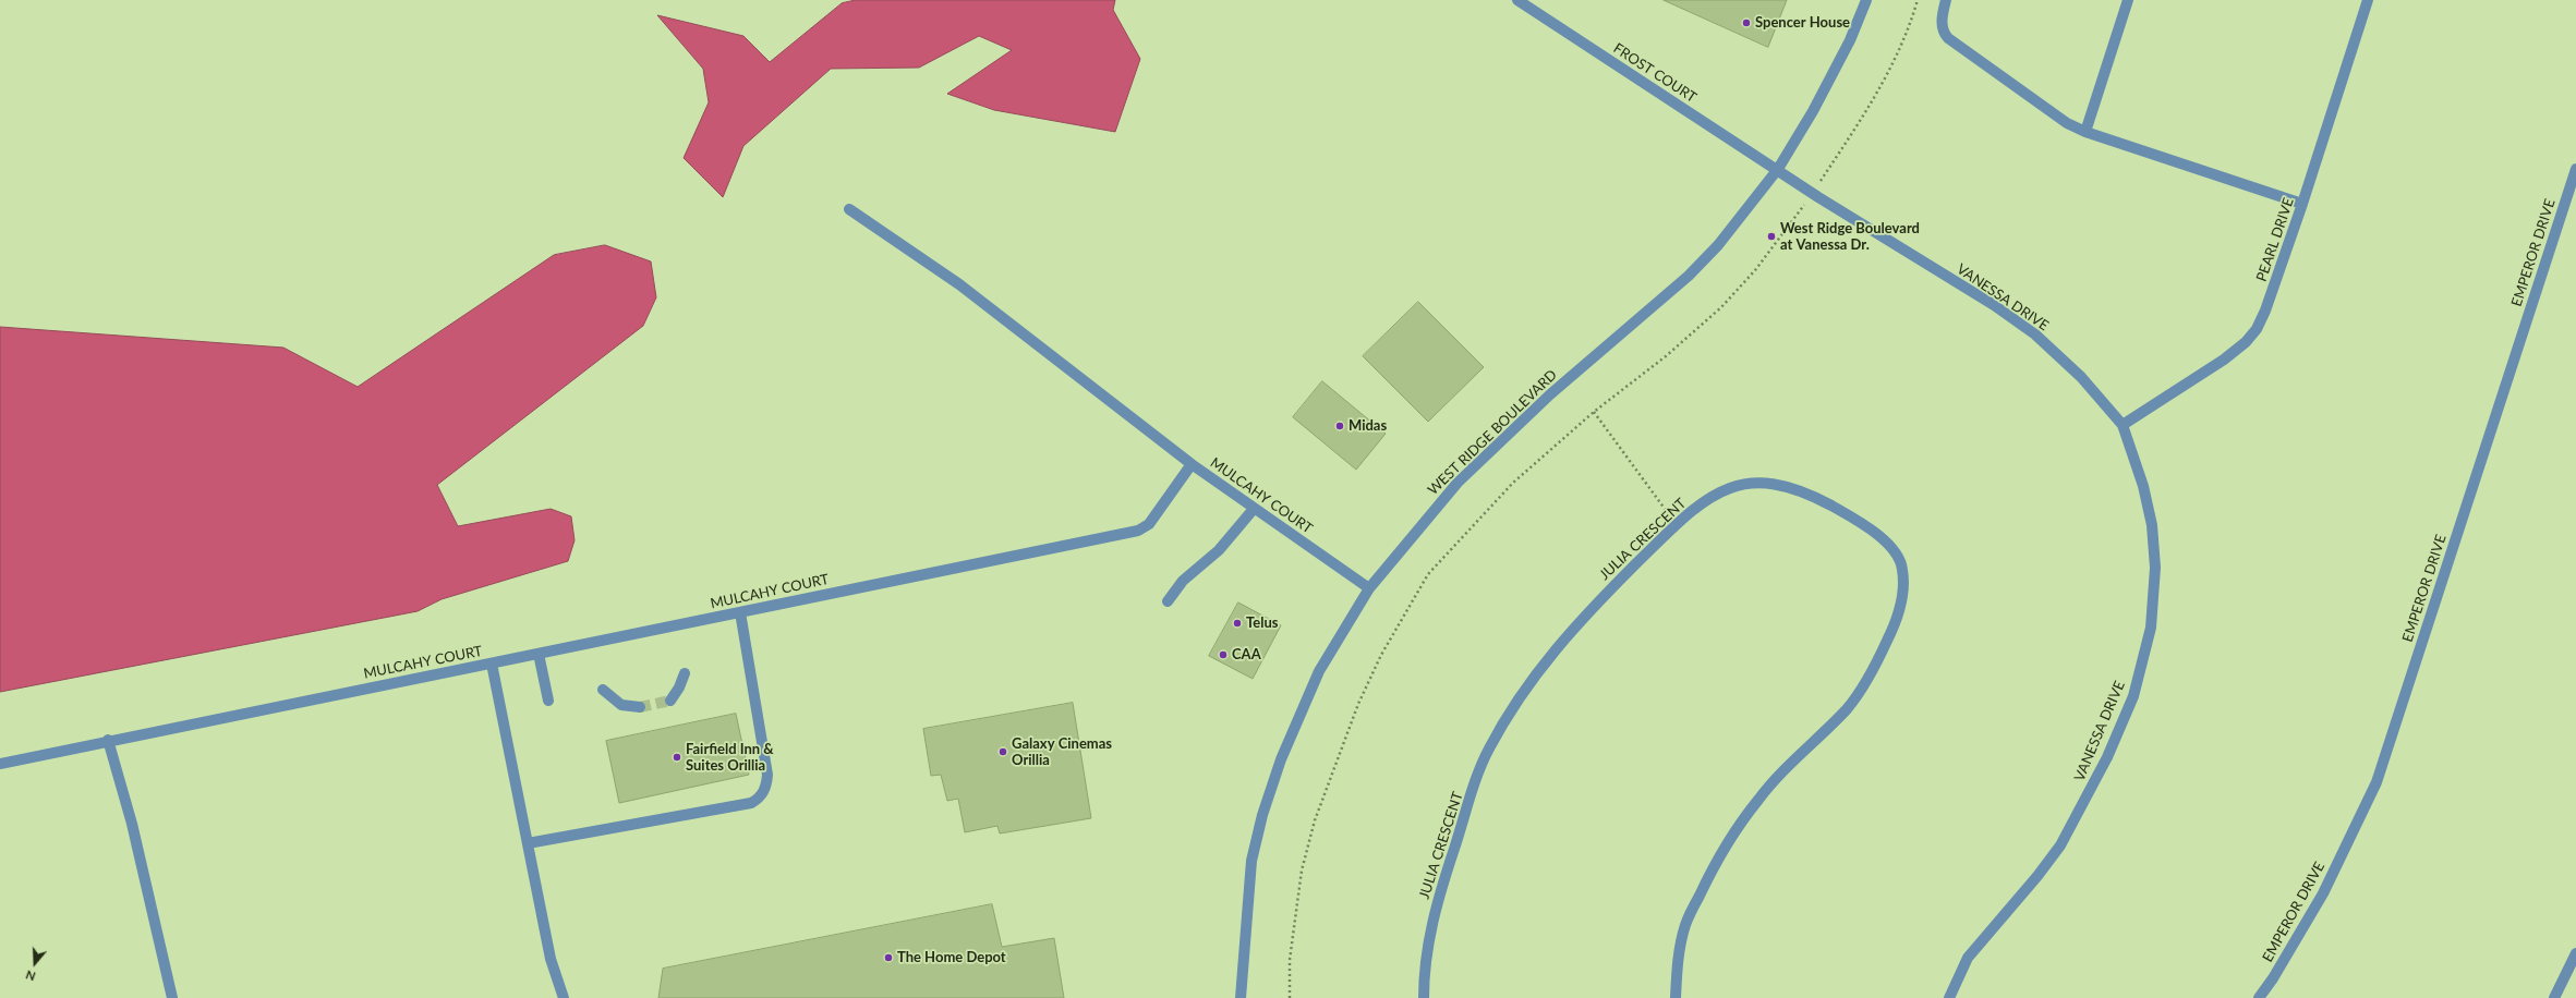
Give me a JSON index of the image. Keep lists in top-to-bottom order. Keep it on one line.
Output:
{"streets":{"street":["FROST COURT","PEARL DRIVE","EMPEROR DRIVE","VANESSA DRIVE","WEST RIDGE BOULEVARD","MULCAHY COURT","JULIA CRESCENT"]},"crossings":[["FROST COURT","VANESSA DRIVE"],["FROST COURT","WEST RIDGE BOULEVARD"],["PEARL DRIVE","VANESSA DRIVE"],["VANESSA DRIVE","WEST RIDGE BOULEVARD"],["WEST RIDGE BOULEVARD","MULCAHY COURT"]],"places":["Spencer House","West Ridge Boulevard at Vanessa Dr.","Midas","Telus","CAA","Galaxy Cinemas Orillia","Fairfield Inn & Suites Orillia","The Home Depot"],"north":"bottom"}
